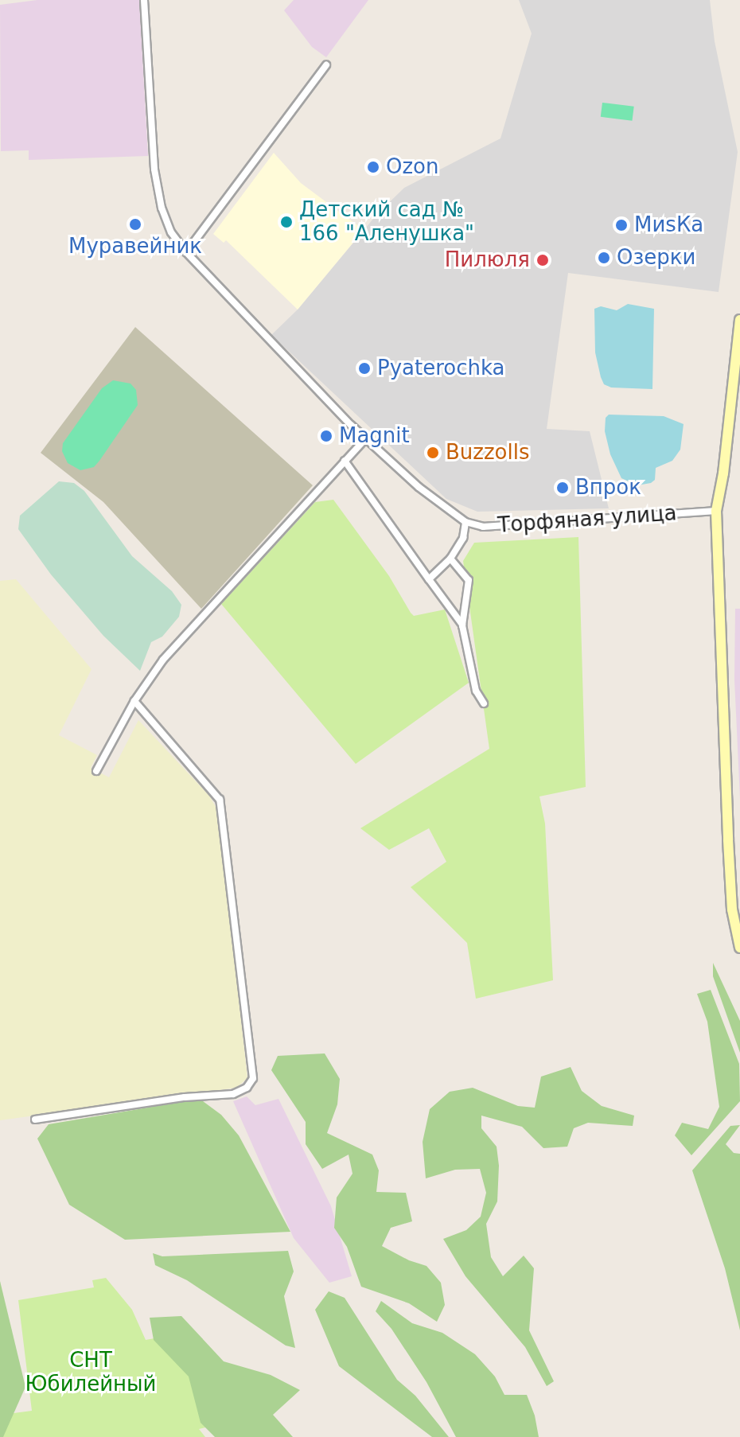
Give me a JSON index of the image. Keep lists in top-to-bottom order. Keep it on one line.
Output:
{"streets":{"street":["Торфяная улица"]},"parks":["СНТ Юбилейный"],"places":["Ozon","Детский сад № 166 \"Аленушка\"","Муравейник","МиsКа","Озерки","Пилюля","Pyaterochka","Magnit","Buzzolls","Впрок"]}
